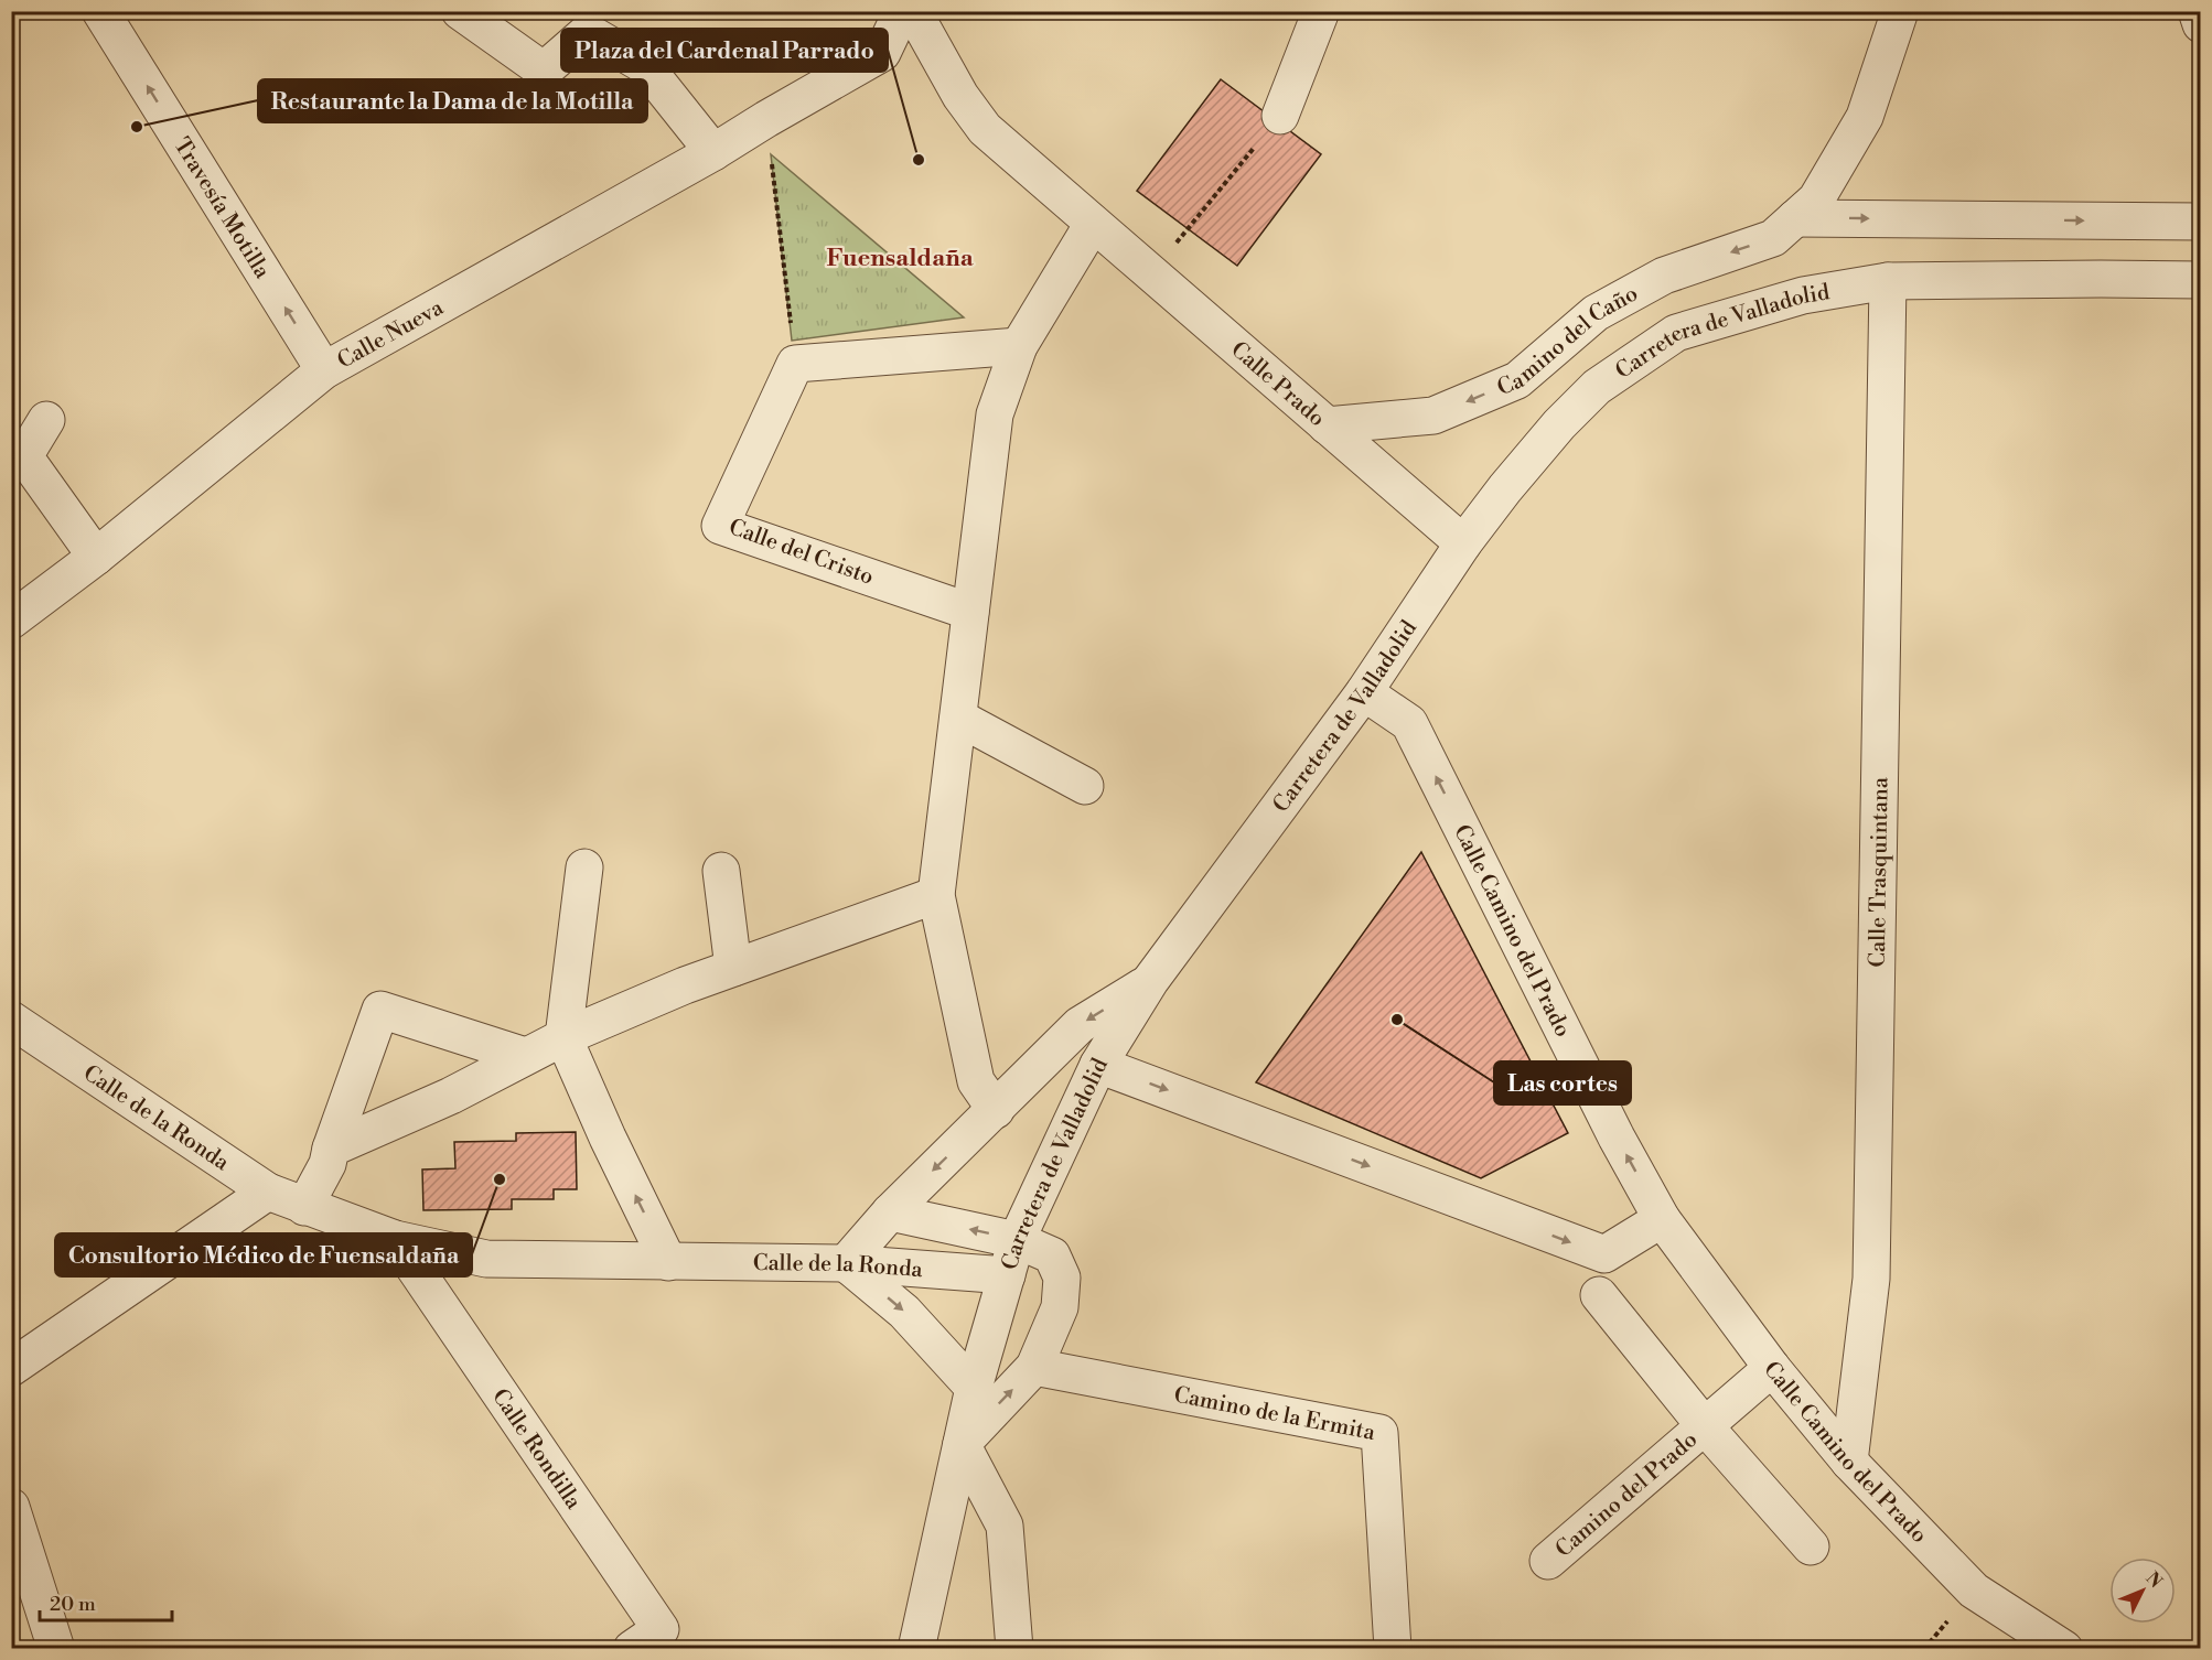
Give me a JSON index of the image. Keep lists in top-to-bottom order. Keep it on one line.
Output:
{"streets":{"street":["Travesía Motilla","Calle Nueva","Carretera de Valladolid","Camino del Caño","Calle Prado","Calle del Cristo","Calle Trasquintana","Calle Camino del Prado","Calle de la Ronda","Camino de la Ermita","Calle Rondilla","Camino del Prado"]},"crossings":[["Travesía Motilla","Calle Nueva"],["Carretera de Valladolid","Calle Prado"],["Carretera de Valladolid","Calle Trasquintana"],["Carretera de Valladolid","Calle Camino del Prado"],["Carretera de Valladolid","Calle de la Ronda"],["Camino del Caño","Calle Prado"],["Calle Trasquintana","Calle Camino del Prado"],["Calle Camino del Prado","Camino del Prado"],["Calle de la Ronda","Calle Rondilla"]],"one_way":["Travesía Motilla","Camino del Caño","Calle Camino del Prado"],"districts":["Fuensaldaña"],"places":["Restaurante la Dama de la Motilla","Plaza del Cardenal Parrado","Las cortes","Consultorio Médico de Fuensaldaña"],"scale_bar":"20 m","north":"top right"}
